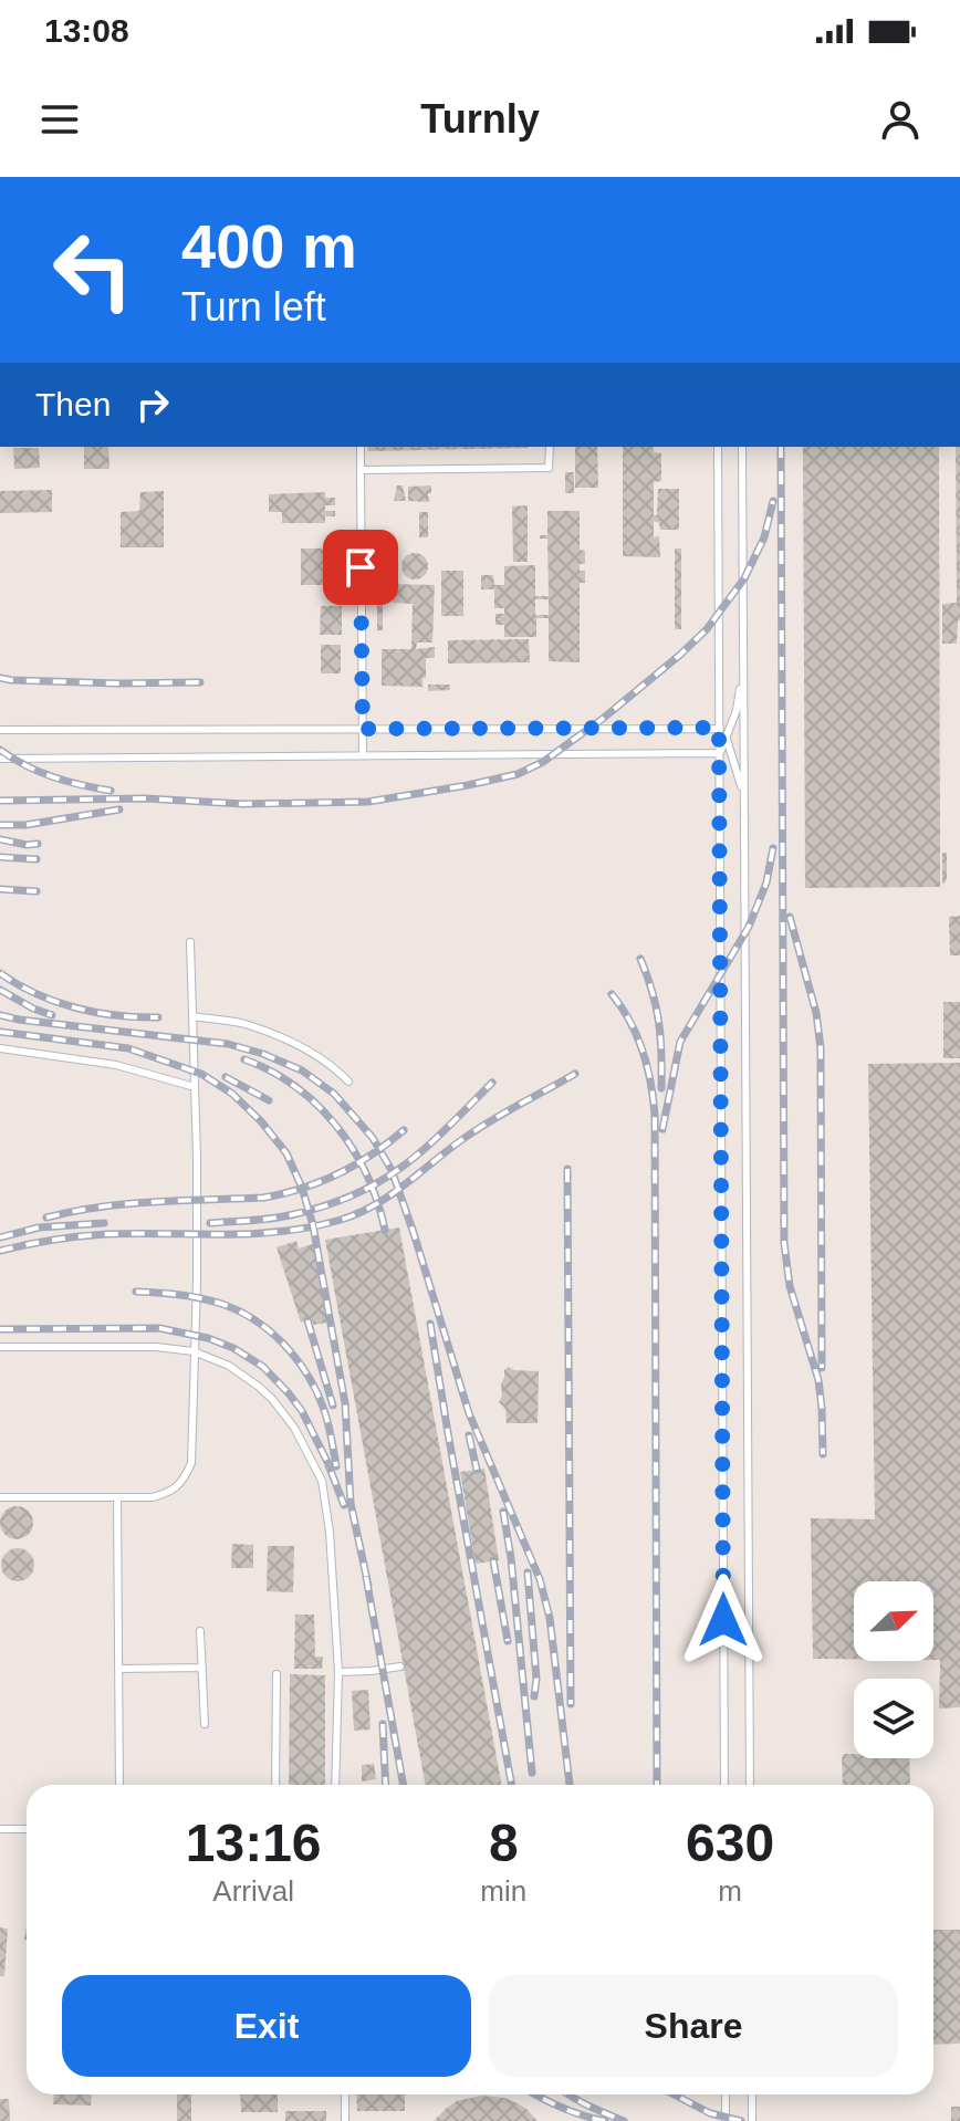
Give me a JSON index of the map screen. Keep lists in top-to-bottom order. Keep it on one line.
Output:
{"north":"top right","page":{"status":"13:08","header":"Turnly","turn":["400 m","Turn left"],"then":"Then","eta":["13:16","Arrival","8","min","630","m"],"buttons":["Exit","Share"]}}
